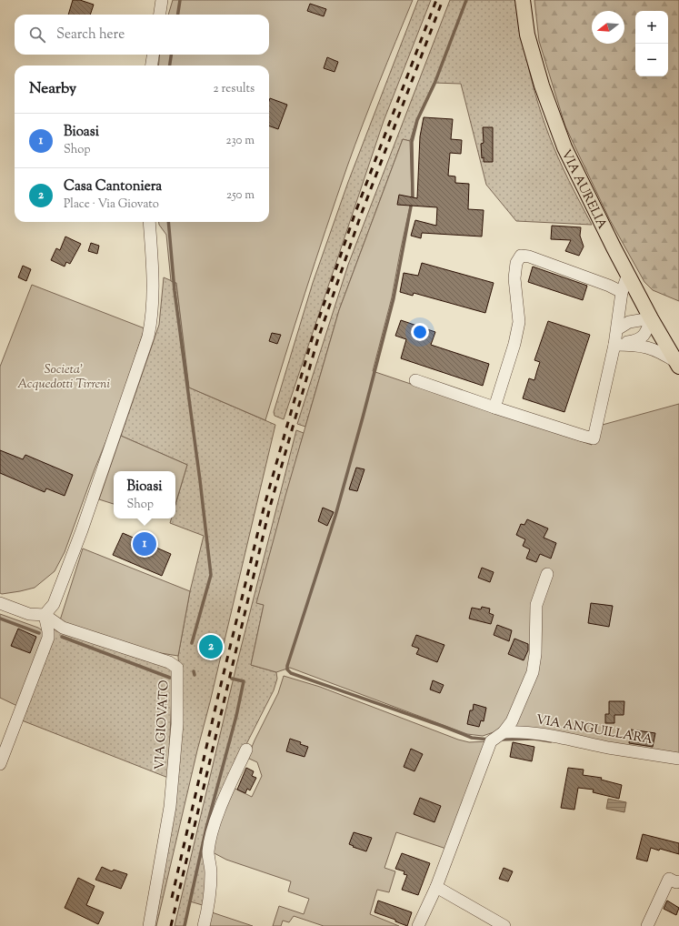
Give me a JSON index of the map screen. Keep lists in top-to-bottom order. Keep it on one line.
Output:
{"streets":{"main road":["VIA AURELIA"],"street":["VIA GIOVATO","VIA ANGUILLARA"]},"parks":["Societa' Acquedotti Tirreni"],"north":"left","page":{"map_buttons":["+","−"],"search":"Search here","heading":["Nearby","2 results"],"list":[{"mark":"1","name":"Bioasi","note":"Shop","value":"230 m"},{"mark":"2","name":"Casa Cantoniera","note":"Place · Via Giovato","value":"250 m"}],"popup":["Bioasi","Shop"],"pins":["1","2"]}}
